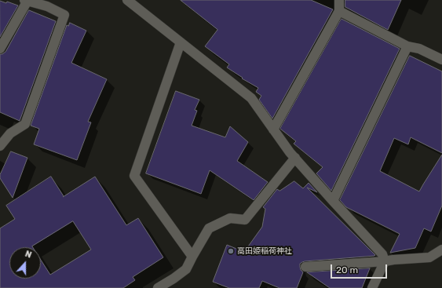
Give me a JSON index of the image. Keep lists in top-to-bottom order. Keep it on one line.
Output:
{"places":["高田姫稲荷神社"],"scale_bar":"20 m","north":"top"}
